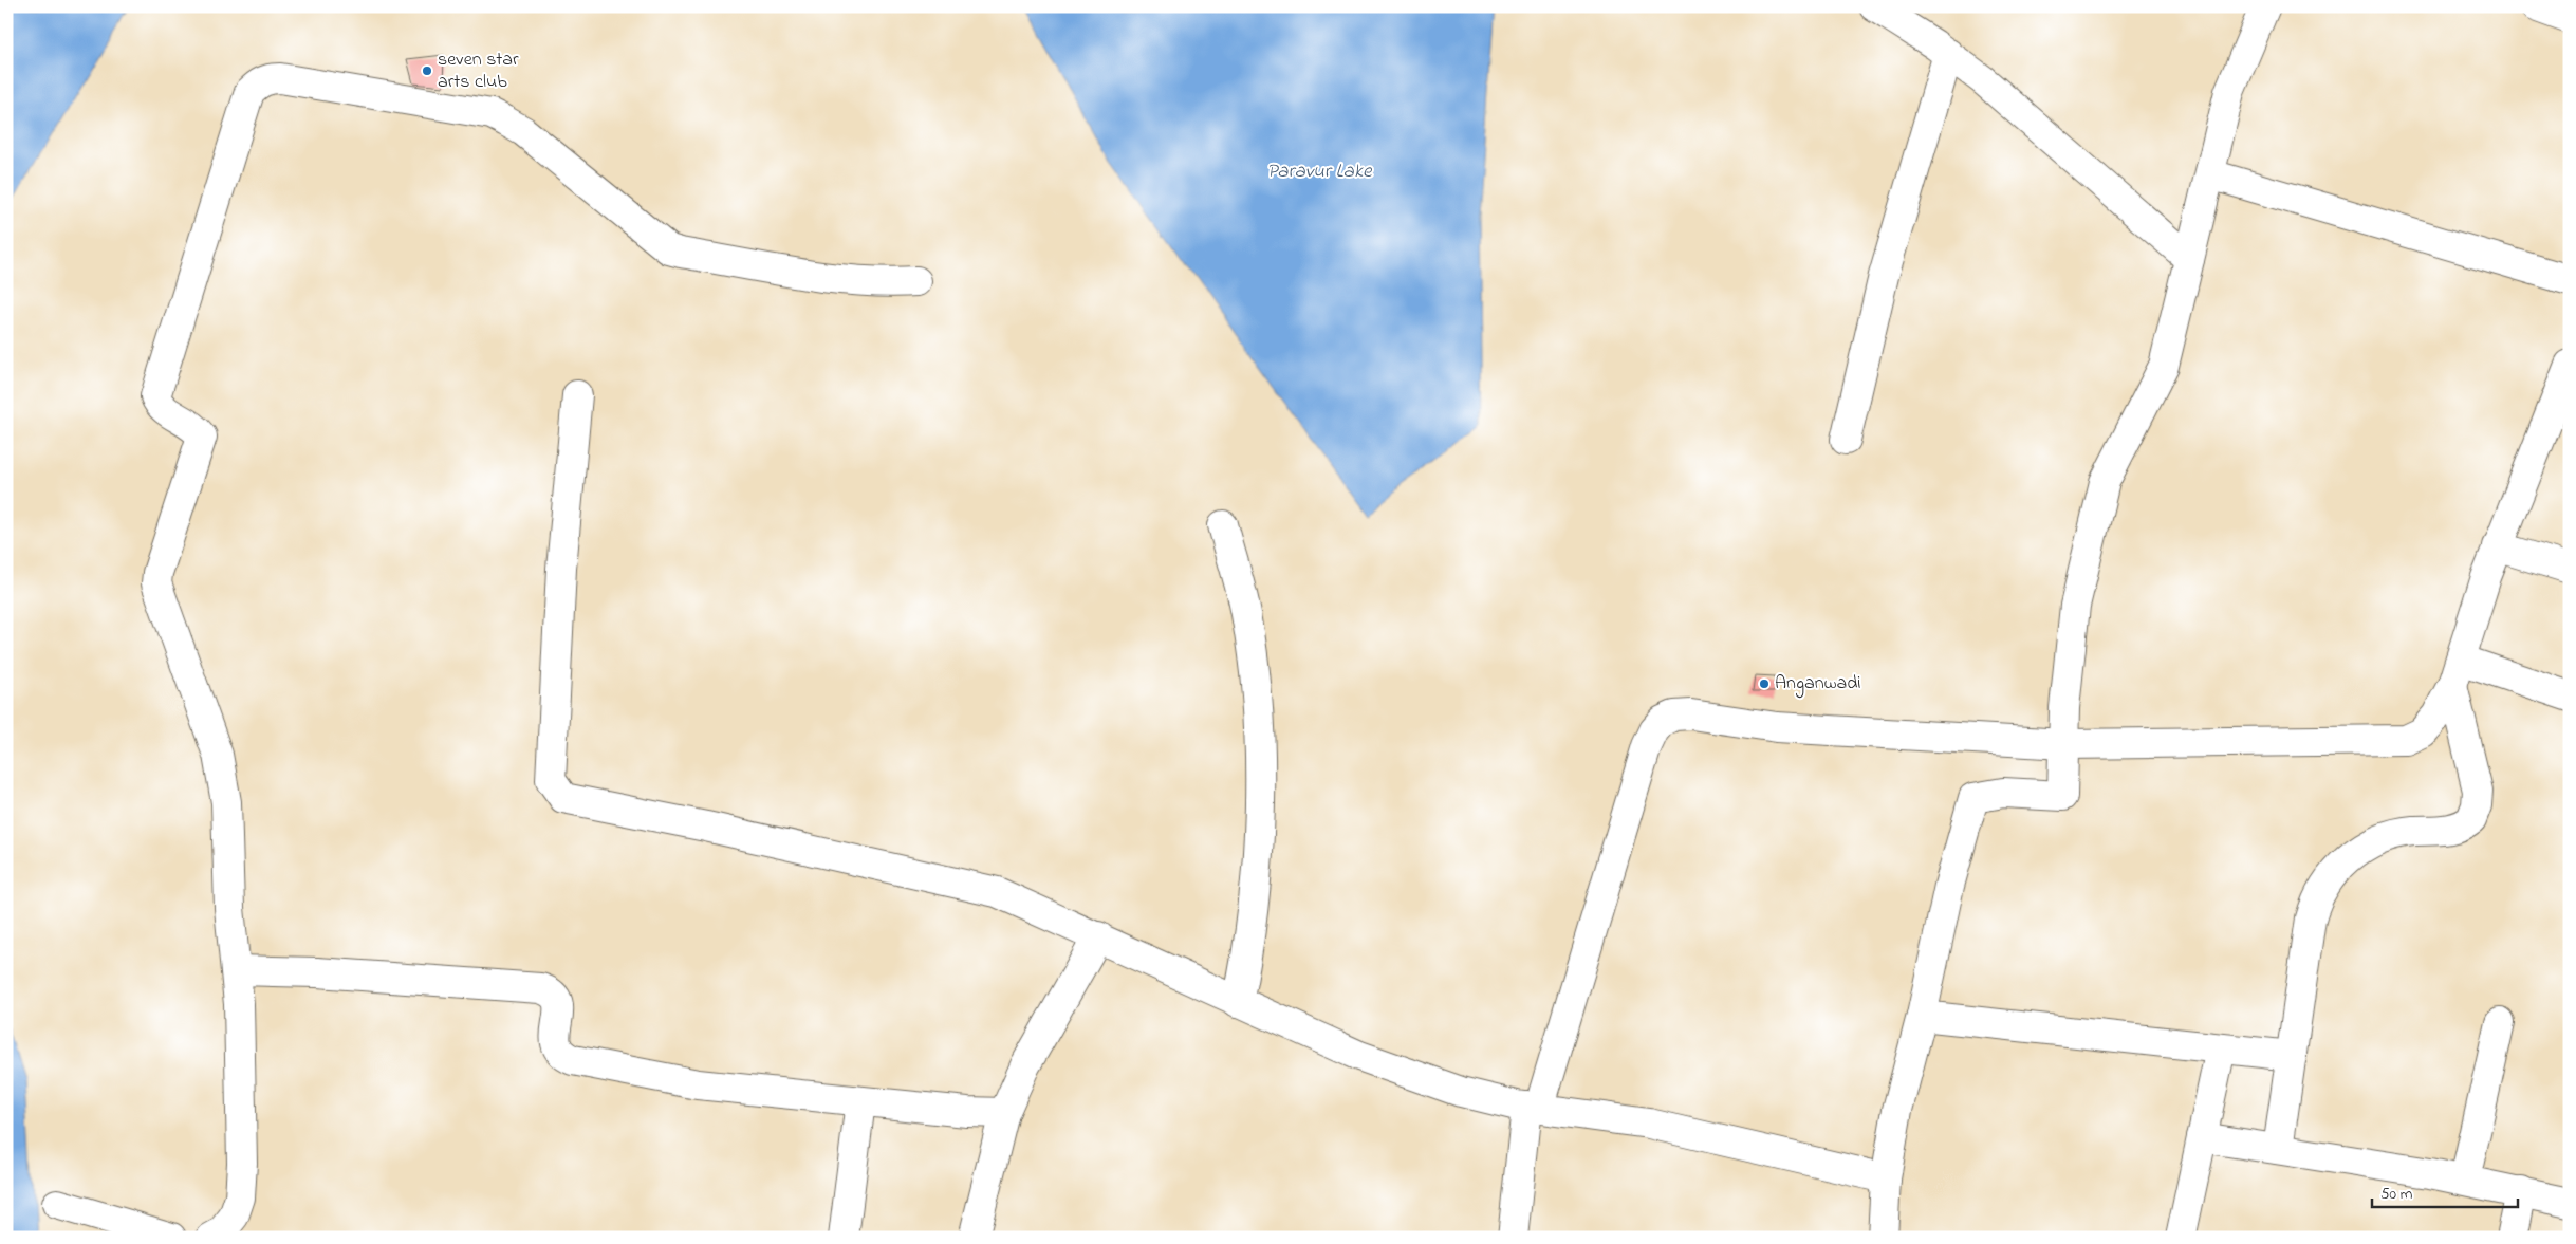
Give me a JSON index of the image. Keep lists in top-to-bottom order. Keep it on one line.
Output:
{"water":["Paravur Lake"],"places":["seven star arts club","Anganwadi"],"scale_bar":"50 m"}
